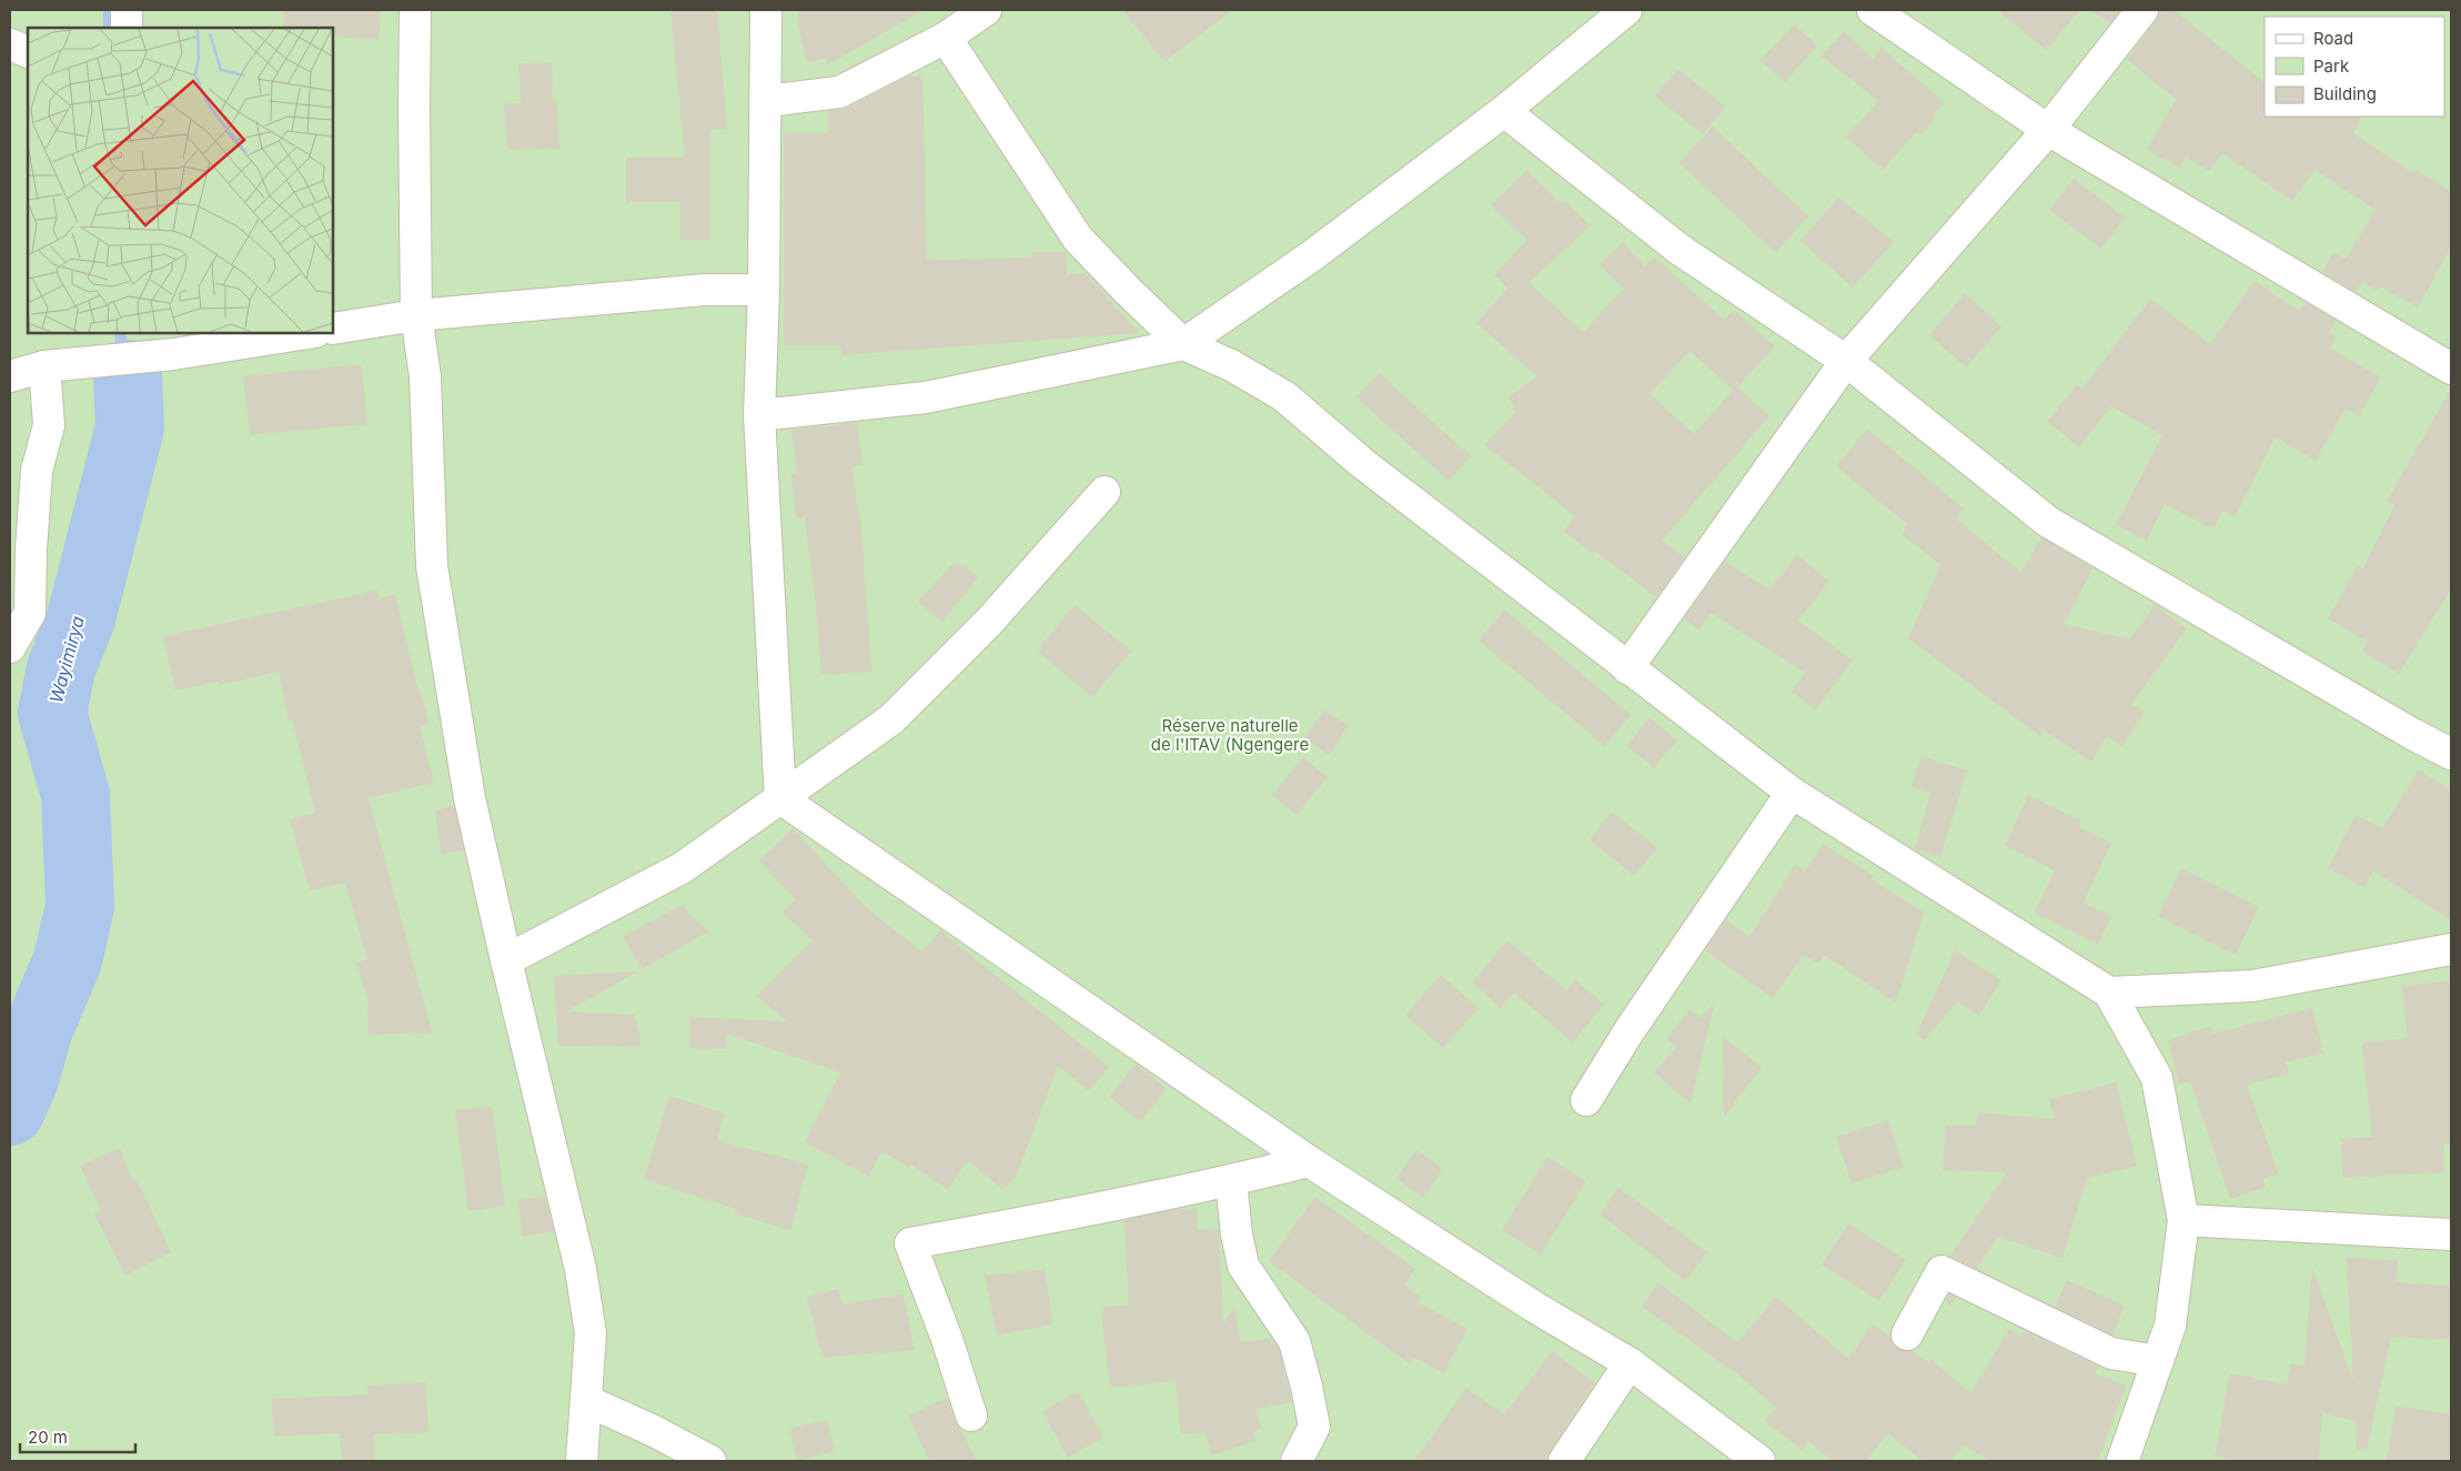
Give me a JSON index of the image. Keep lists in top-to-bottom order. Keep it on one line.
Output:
{"water":["Wayimirya"],"parks":["Réserve naturelle de l'ITAV (Ngengere"],"legend":["Road","Park","Building"],"scale_bar":"20 m"}
